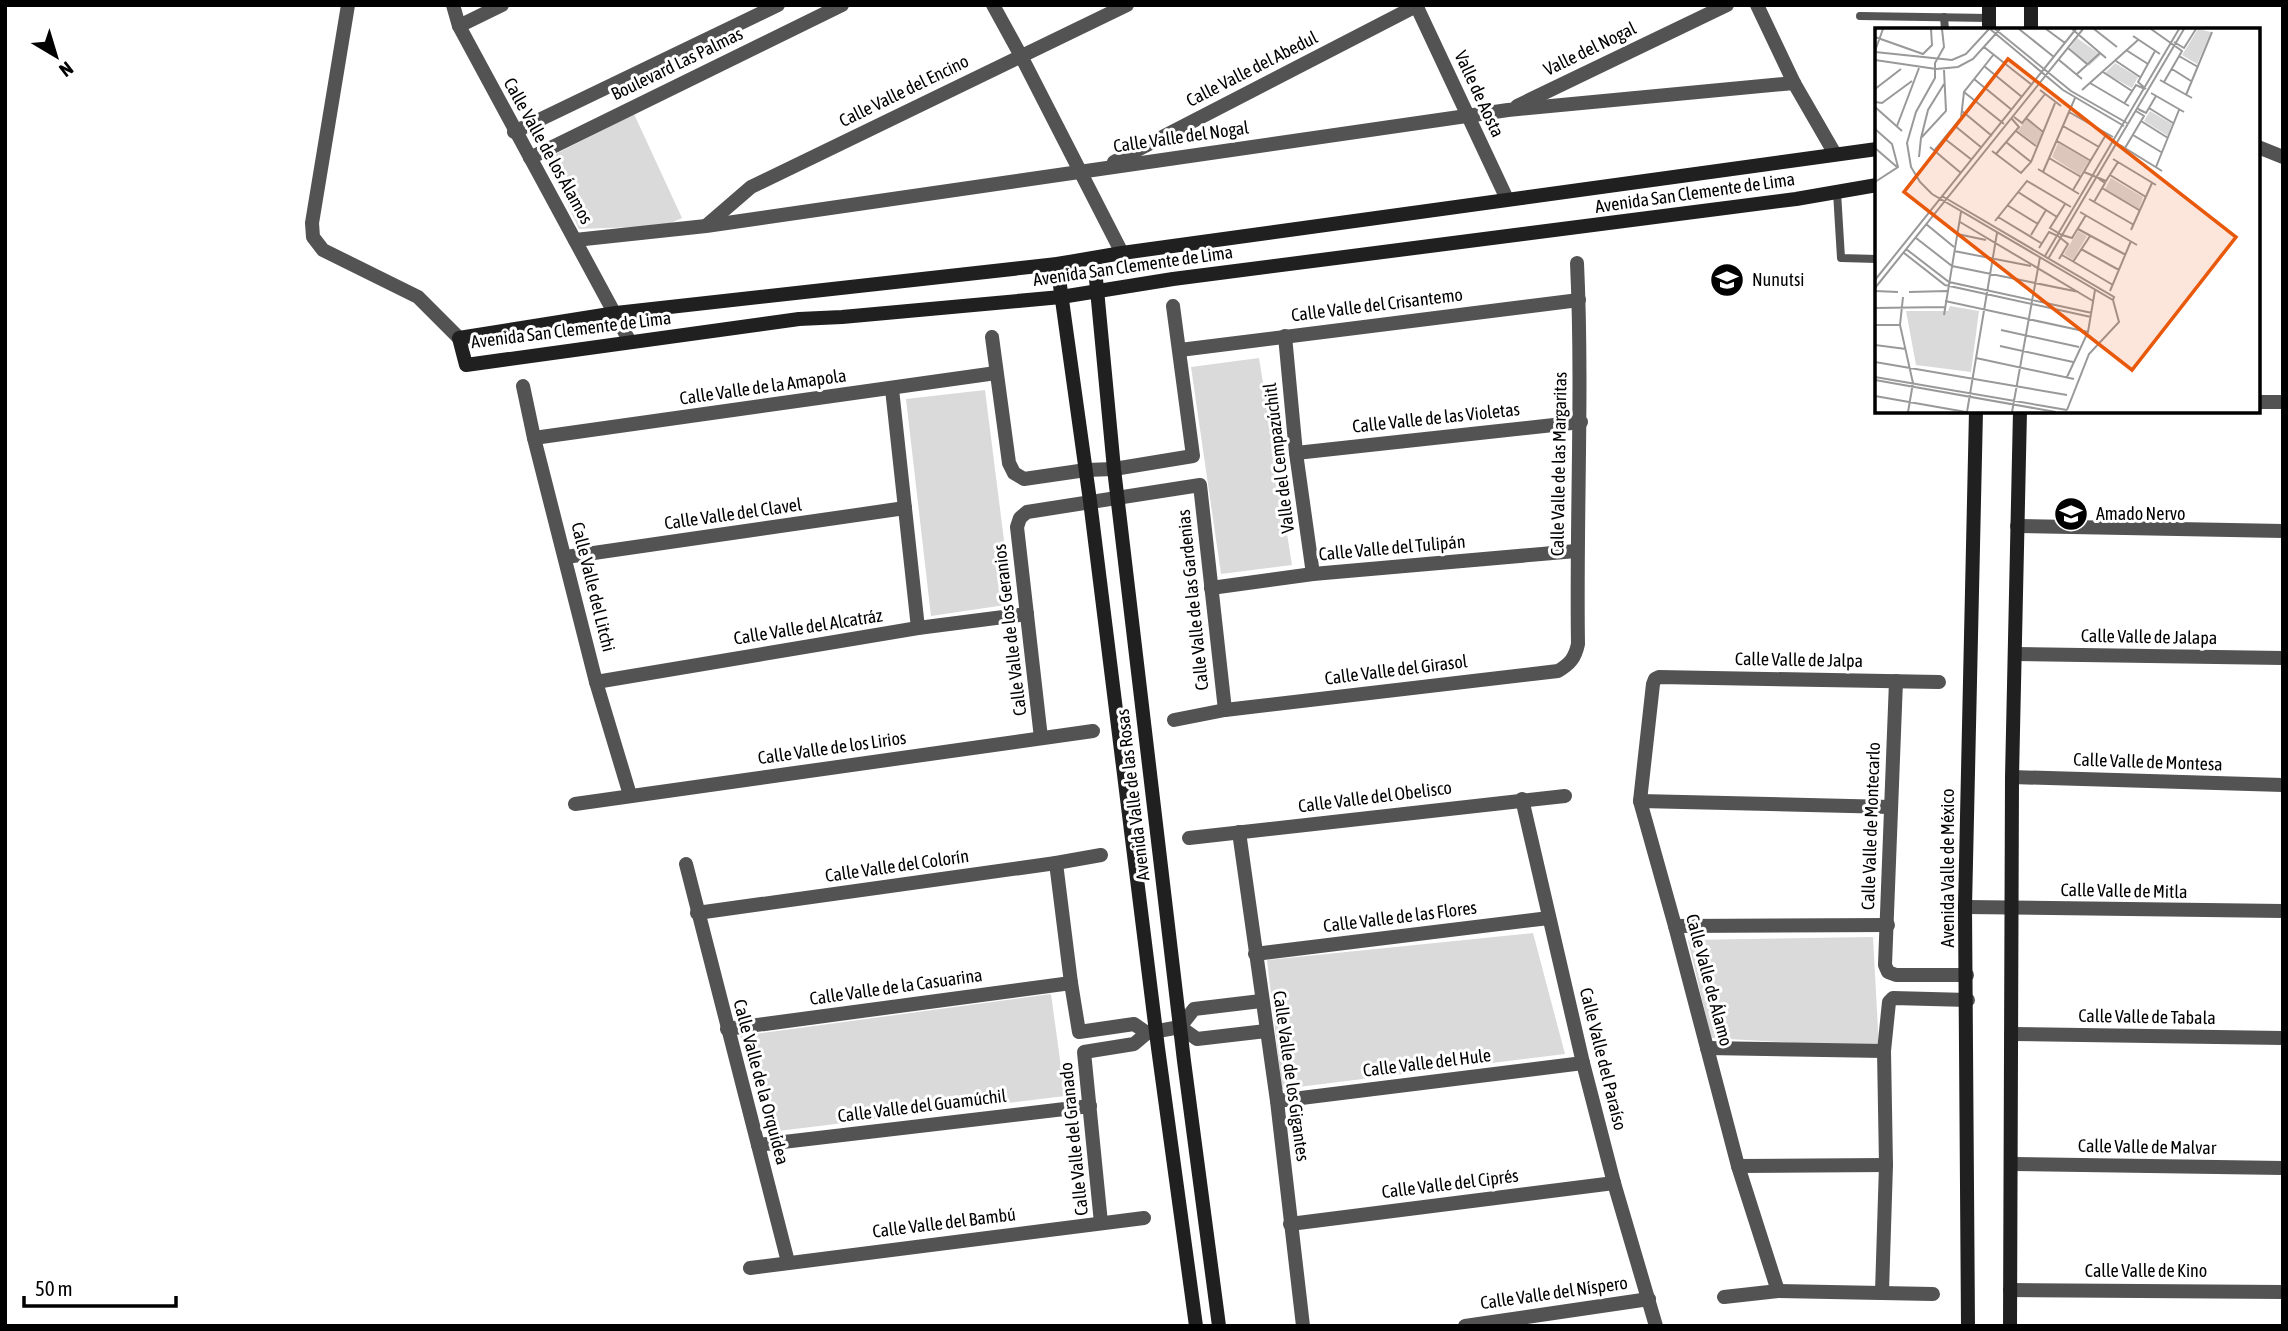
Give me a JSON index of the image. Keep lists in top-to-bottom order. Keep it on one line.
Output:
{"streets":{"street":["Valle del Nogal","Boulevard Las Palmas","Calle Valle del Abedul","Calle Valle del Encino","Valle de Aosta","Calle Valle del Nogal","Calle Valle de los Álamos","Avenida San Clemente de Lima","Calle Valle del Crisantemo","Calle Valle de la Amapola","Calle Valle de las Violetas","Valle del Cempazúchitl","Calle Valle de las Margaritas","Calle Valle del Clavel","Calle Valle del Tulipán","Calle Valle del Litchi","Calle Valle de las Gardenias","Calle Valle del Alcatráz","Calle Valle de los Geranios","Calle Valle de Jalapa","Calle Valle de Jalpa","Calle Valle del Girasol","Calle Valle de los Lirios","Calle Valle de Montesa","Avenida Valle de las Rosas","Calle Valle del Obelisco","Calle Valle de Montecarlo","Calle Valle del Colorín","Avenida Valle de México","Calle Valle de Mitla","Calle Valle de las Flores","Calle Valle de Álamo","Calle Valle de la Casuarina","Calle Valle de Tabala","Calle Valle del Paraíso","Calle Valle del Hule","Calle Valle de los Gigantes","Calle Valle de la Orquídea","Calle Valle del Guamúchil","Calle Valle del Granado","Calle Valle de Malvar","Calle Valle del Ciprés","Calle Valle del Bambú","Calle Valle de Kino","Calle Valle del Níspero"]},"crossings":[["Valle del Nogal","Calle Valle del Nogal"],["Boulevard Las Palmas","Calle Valle de los Álamos"],["Calle Valle del Abedul","Valle de Aosta"],["Calle Valle del Abedul","Calle Valle del Nogal"],["Calle Valle del Encino","Calle Valle del Nogal"],["Valle de Aosta","Calle Valle del Nogal"],["Valle de Aosta","Avenida San Clemente de Lima"],["Calle Valle del Nogal","Calle Valle de los Álamos"],["Calle Valle de los Álamos","Avenida San Clemente de Lima"],["Avenida San Clemente de Lima","Avenida Valle de las Rosas"],["Calle Valle del Crisantemo","Valle del Cempazúchitl"],["Calle Valle del Crisantemo","Calle Valle de las Margaritas"],["Calle Valle de la Amapola","Calle Valle del Litchi"],["Calle Valle de las Violetas","Valle del Cempazúchitl"],["Calle Valle de las Violetas","Calle Valle de las Margaritas"],["Valle del Cempazúchitl","Calle Valle del Tulipán"],["Calle Valle de las Margaritas","Calle Valle del Tulipán"],["Calle Valle de las Margaritas","Calle Valle del Girasol"],["Calle Valle del Clavel","Calle Valle del Litchi"],["Calle Valle del Tulipán","Calle Valle de las Gardenias"],["Calle Valle del Litchi","Calle Valle del Alcatráz"],["Calle Valle del Litchi","Calle Valle de los Lirios"],["Calle Valle de las Gardenias","Calle Valle del Girasol"],["Calle Valle de las Gardenias","Avenida Valle de las Rosas"],["Calle Valle del Alcatráz","Calle Valle de los Geranios"],["Calle Valle de los Geranios","Calle Valle de los Lirios"],["Calle Valle de los Geranios","Avenida Valle de las Rosas"],["Calle Valle de Jalpa","Calle Valle de Montecarlo"],["Calle Valle de Jalpa","Calle Valle de Álamo"],["Avenida Valle de las Rosas","Calle Valle del Granado"],["Calle Valle del Obelisco","Calle Valle del Paraíso"],["Calle Valle del Obelisco","Calle Valle de los Gigantes"],["Calle Valle de Montecarlo","Avenida Valle de México"],["Calle Valle del Colorín","Calle Valle de la Orquídea"],["Avenida Valle de México","Calle Valle de Mitla"],["Calle Valle de las Flores","Calle Valle del Paraíso"],["Calle Valle de las Flores","Calle Valle de los Gigantes"],["Calle Valle de la Casuarina","Calle Valle de la Orquídea"],["Calle Valle del Paraíso","Calle Valle del Hule"],["Calle Valle del Paraíso","Calle Valle del Ciprés"],["Calle Valle del Paraíso","Calle Valle del Níspero"],["Calle Valle del Hule","Calle Valle de los Gigantes"],["Calle Valle de los Gigantes","Calle Valle del Ciprés"],["Calle Valle de la Orquídea","Calle Valle del Guamúchil"],["Calle Valle de la Orquídea","Calle Valle del Bambú"],["Calle Valle del Guamúchil","Calle Valle del Granado"],["Calle Valle del Granado","Calle Valle del Bambú"]],"places":{"school or university":["Nunutsi","Amado Nervo"]},"scale_bar":"50 m","north":"bottom right"}
